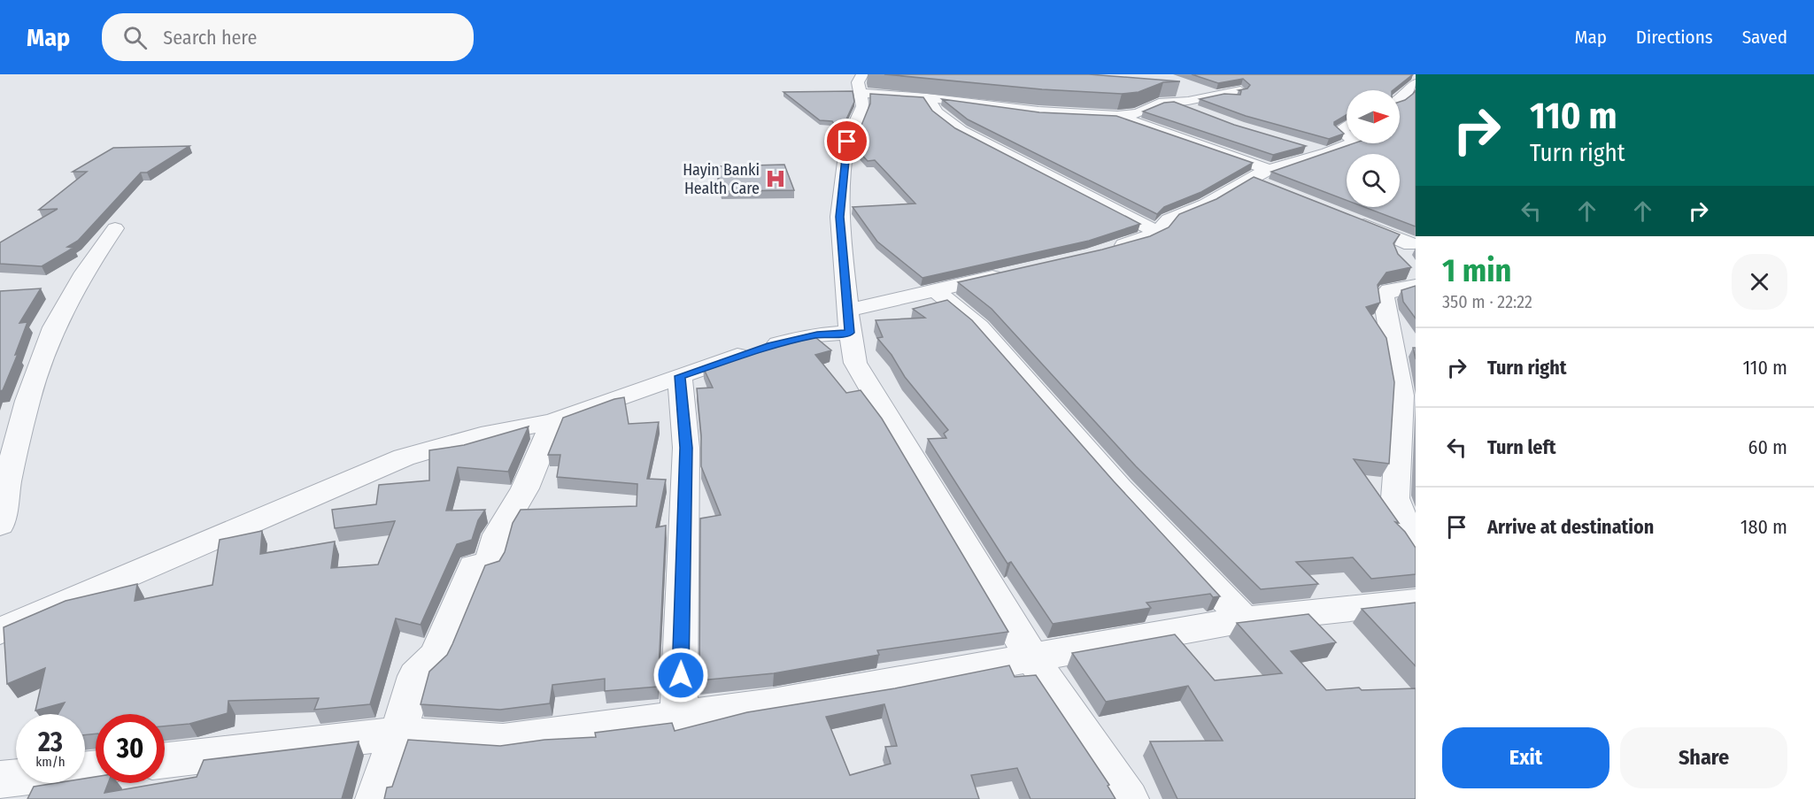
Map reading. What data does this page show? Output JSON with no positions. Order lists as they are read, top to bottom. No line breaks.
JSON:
{"places":{"hospital":["Hayin Banki Health Care"]},"north":"right","page":{"header":"Map","search":"Search here","nav":["Map","Directions","Saved"],"turn":["110 m","Turn right"],"heading":["1 min","350 m · 22:22"],"list":[{"name":"Turn right","value":"110 m"},{"name":"Turn left","value":"60 m"},{"name":"Arrive at destination","value":"180 m"}],"speed":"23 km/h","limit":"30","buttons":["Exit","Share"]}}
